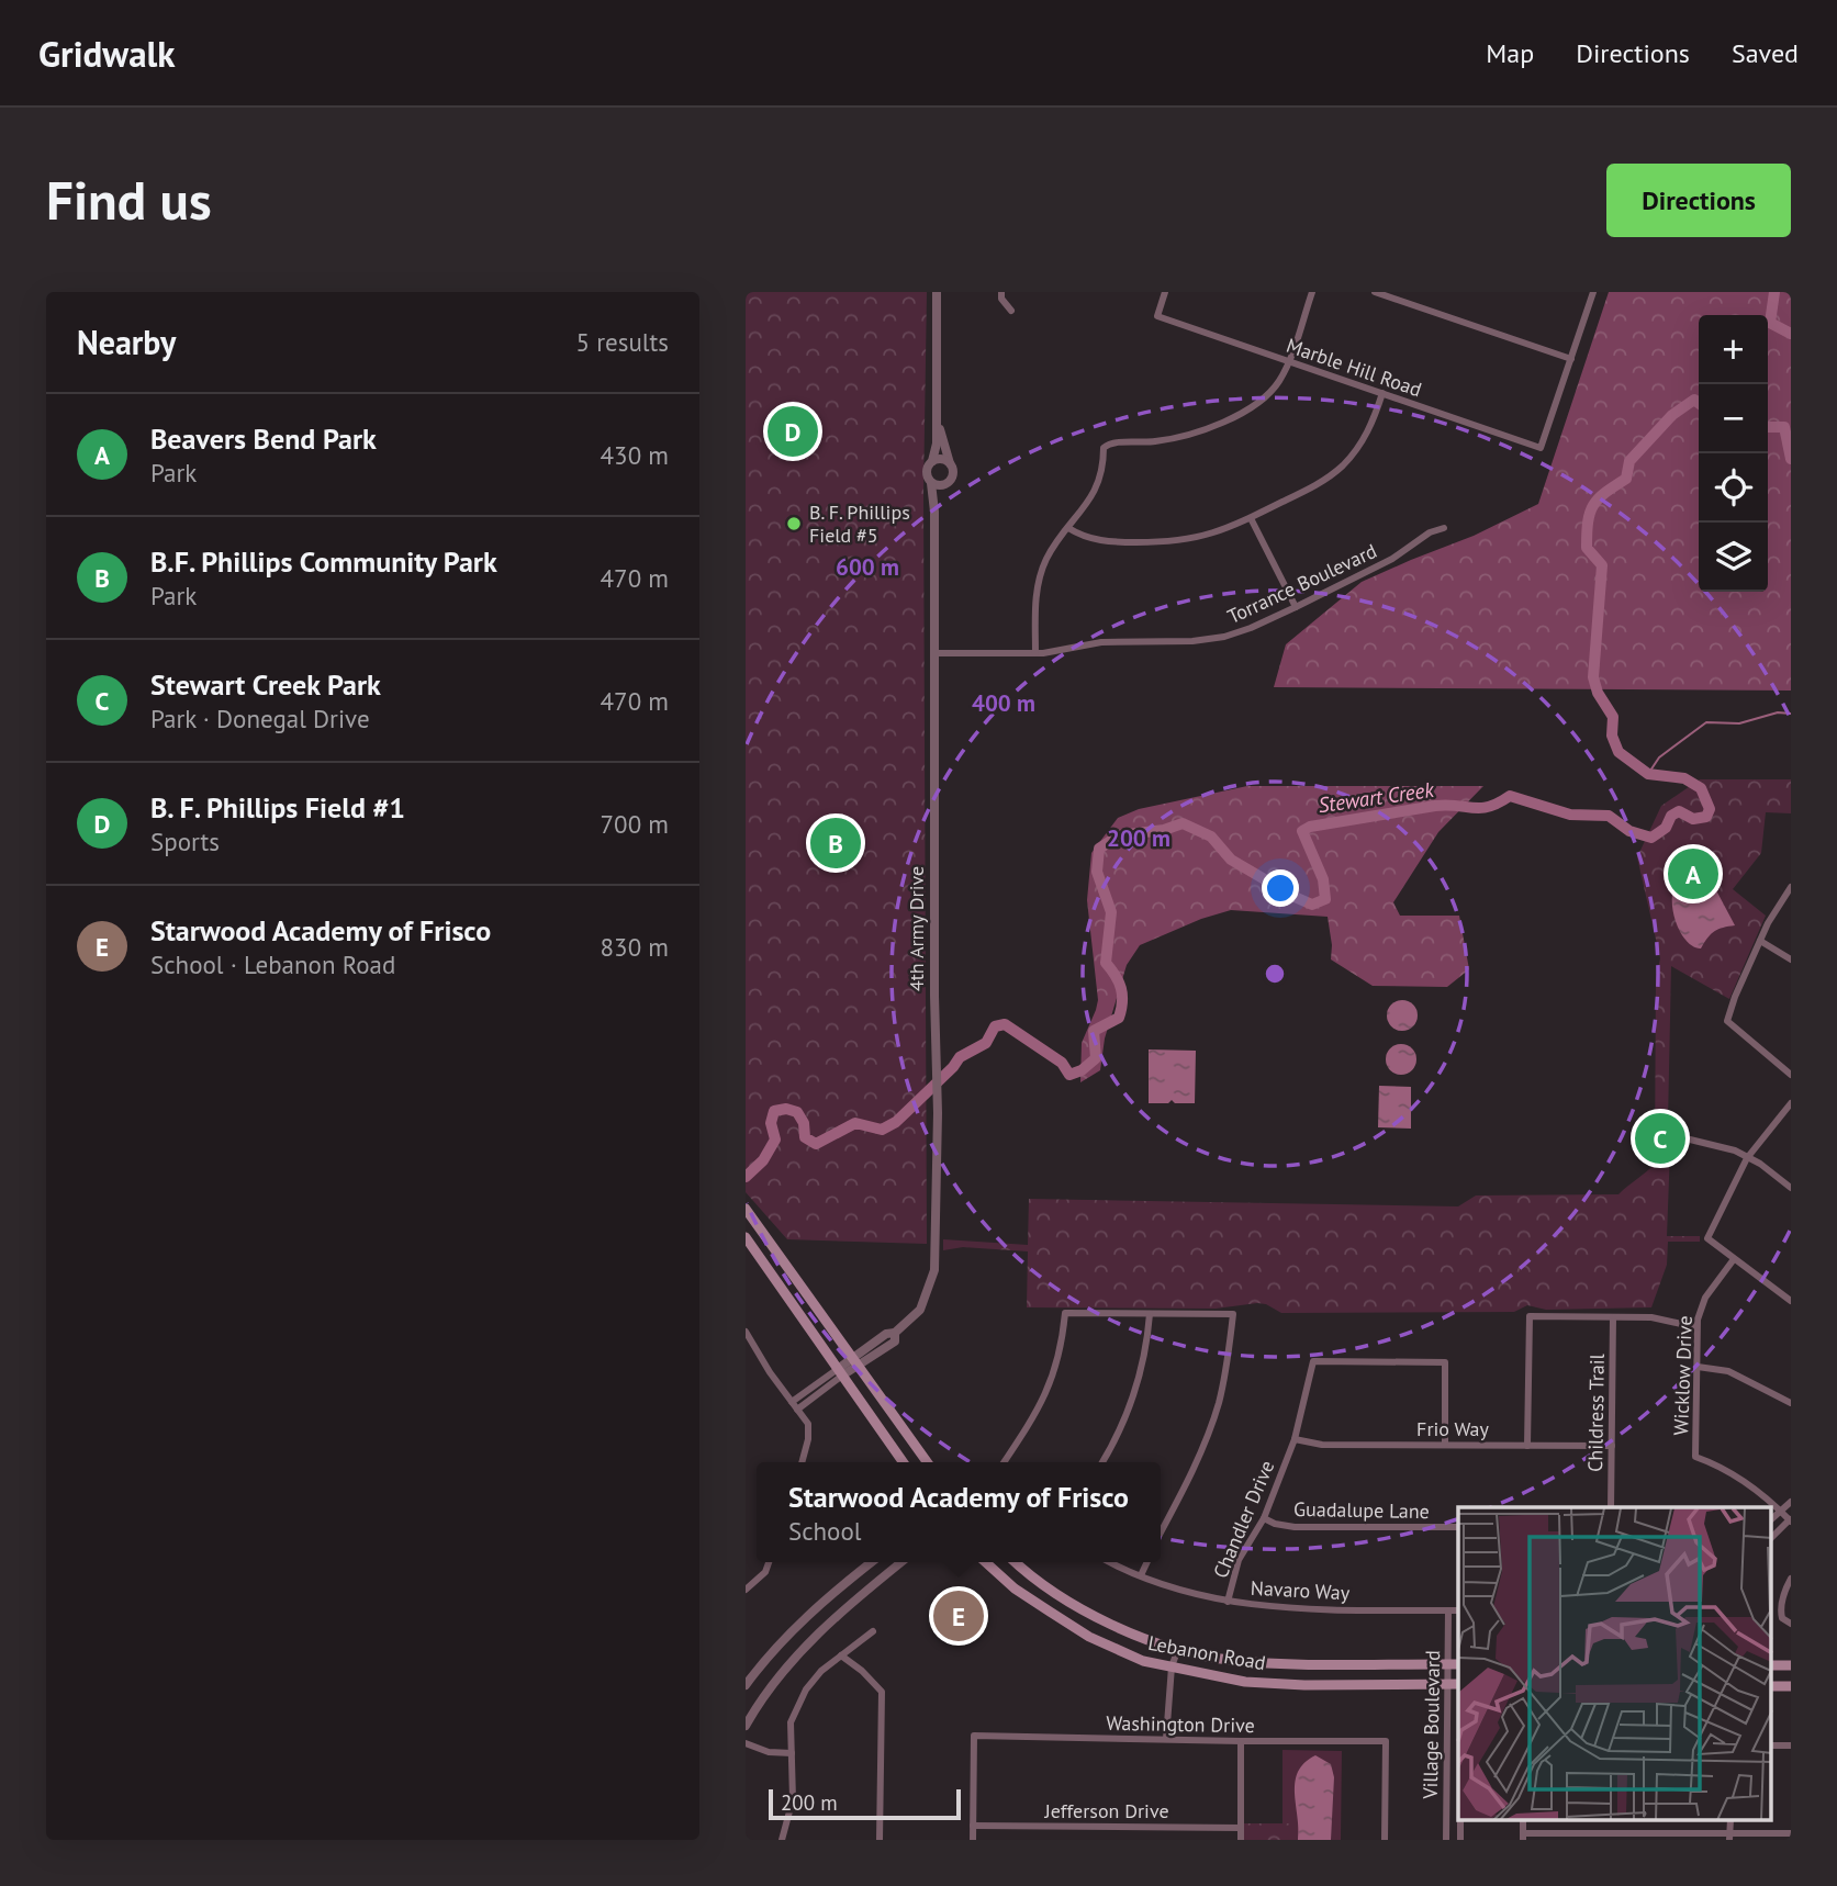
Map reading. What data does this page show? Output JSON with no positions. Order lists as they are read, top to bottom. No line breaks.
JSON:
{"streets":{"main road":["Lebanon Road"],"street":["Marble Hill Road","Torrance Boulevard","4th Army Drive","Wicklow Drive","Childress Trail","Frio Way","Guadalupe Lane","Chandler Drive","Navaro Way","Washington Drive","Village Boulevard","Jefferson Drive"]},"crossings":[["Torrance Boulevard","4th Army Drive"],["Childress Trail","Frio Way"],["Frio Way","Chandler Drive"],["Guadalupe Lane","Chandler Drive"],["Chandler Drive","Navaro Way"],["Navaro Way","Village Boulevard"],["Lebanon Road","Village Boulevard"],["Washington Drive","Jefferson Drive"]],"water":["Stewart Creek"],"places":["B. F. Phillips Field #5"],"scale_bar":"200 m","page":{"header":"Gridwalk","nav":["Map","Directions","Saved"],"buttons":"Directions","title":"Find us","heading":["Nearby","5 results"],"map_buttons":["+","−"],"list":[{"mark":"A","name":"Beavers Bend Park","note":"Park","value":"430 m"},{"mark":"B","name":"B.F. Phillips Community Park","note":"Park","value":"470 m"},{"mark":"C","name":"Stewart Creek Park","note":"Park · Donegal Drive","value":"470 m"},{"mark":"D","name":"B. F. Phillips Field #1","note":"Sports","value":"700 m"},{"mark":"E","name":"Starwood Academy of Frisco","note":"School · Lebanon Road","value":"830 m"}],"pins":["D","B","A","C","E"],"popup":["Starwood Academy of Frisco","School"],"scale":"200 m"},"rings":["600 m","400 m","200 m"]}
